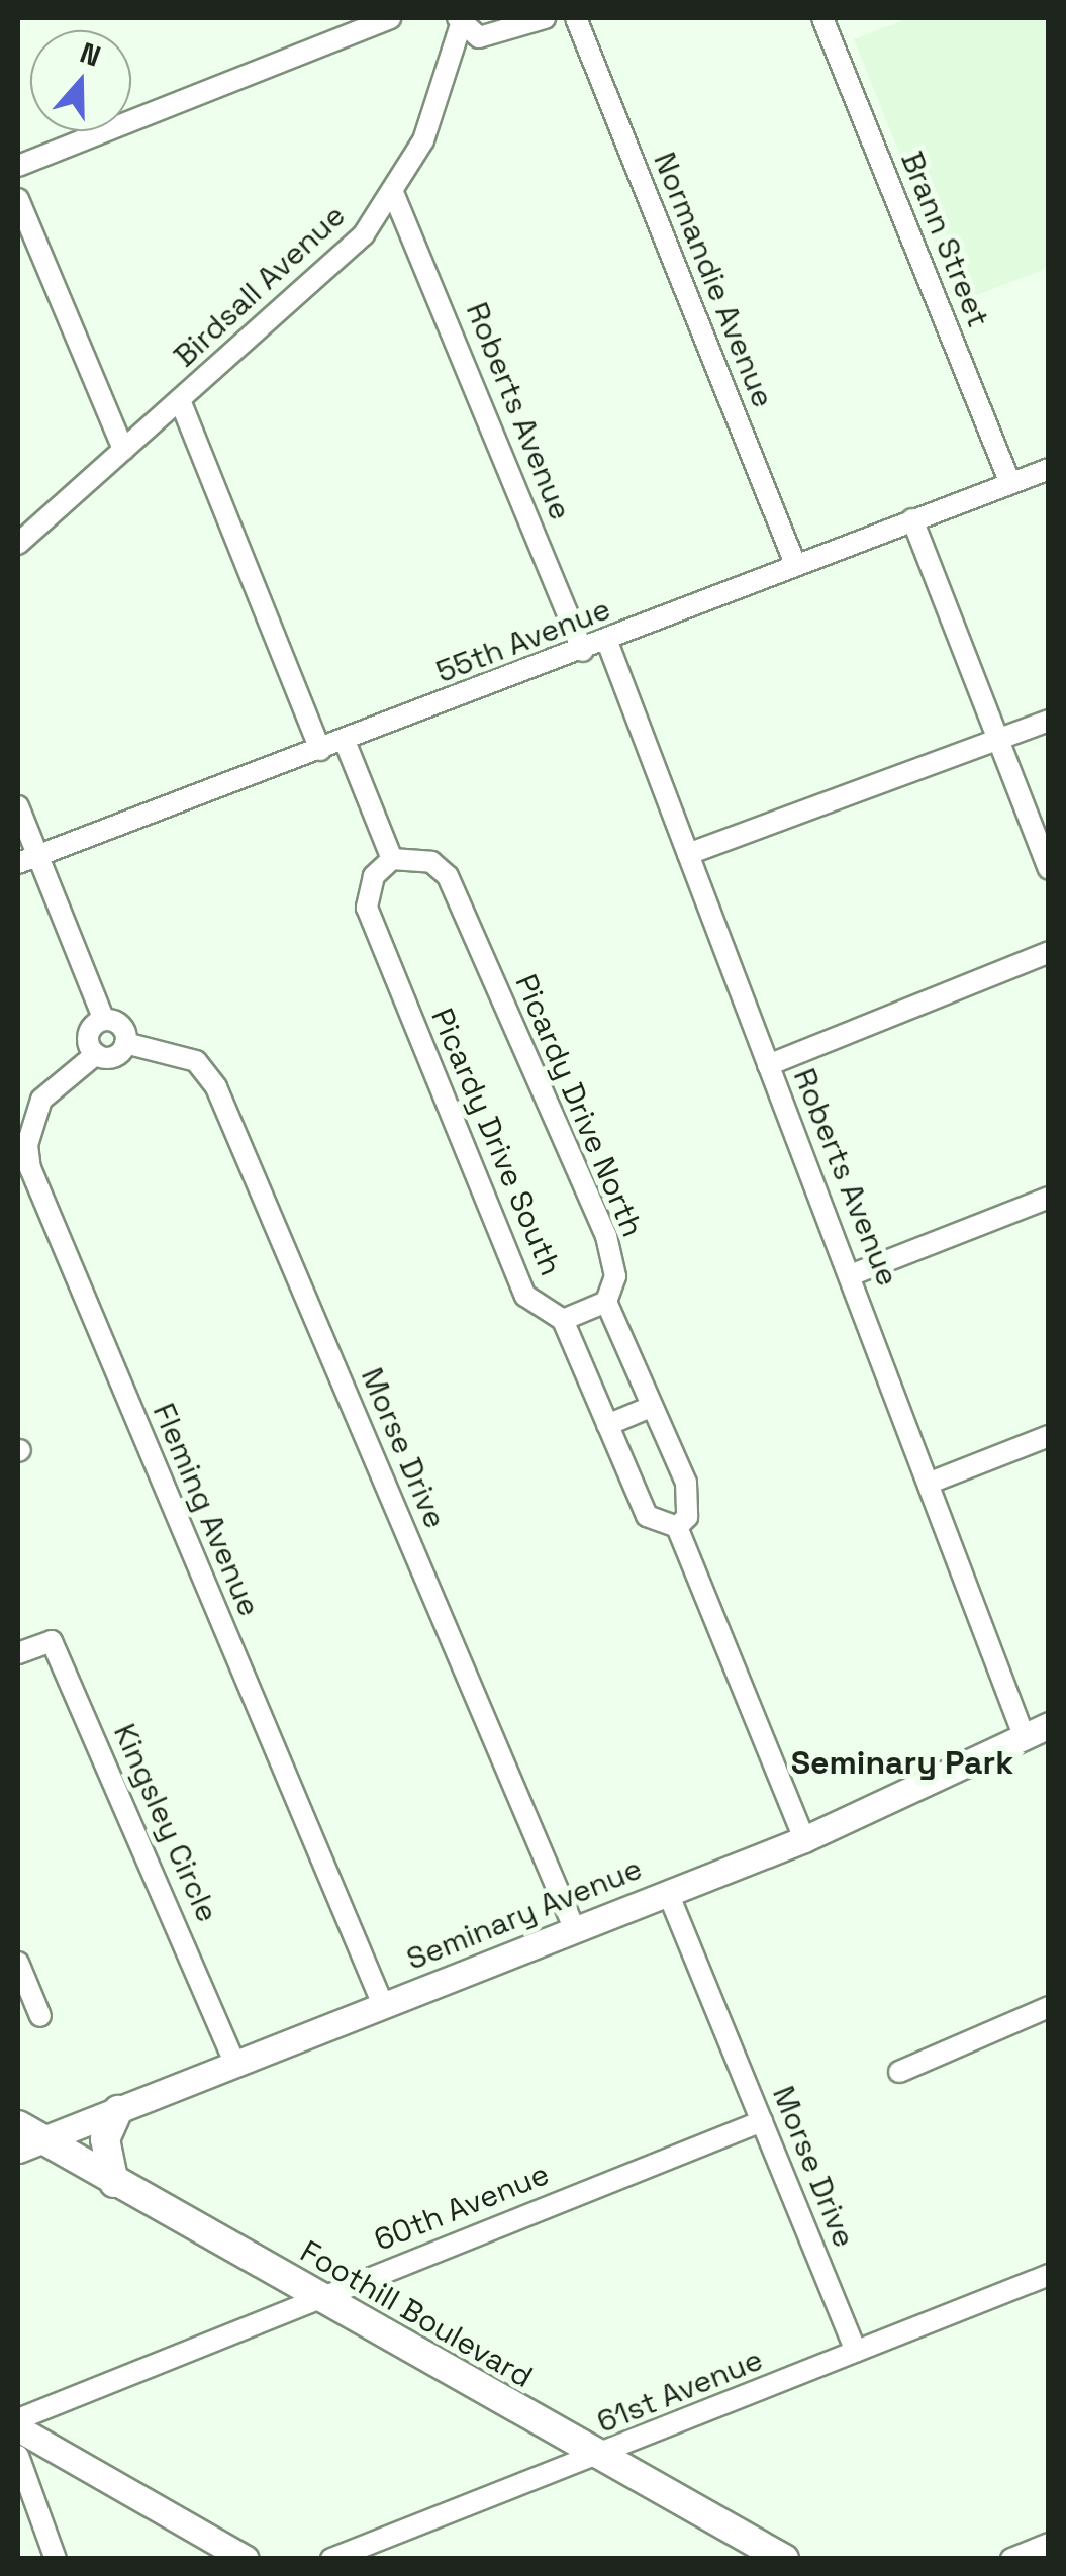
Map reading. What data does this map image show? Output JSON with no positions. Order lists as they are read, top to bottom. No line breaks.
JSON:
{"streets":{"main road":["Foothill Boulevard"],"street":["Brann Street","Normandie Avenue","Birdsall Avenue","Roberts Avenue","55th Avenue","Picardy Drive North","Picardy Drive South","Morse Drive","Fleming Avenue","Kingsley Circle","Seminary Avenue","60th Avenue","61st Avenue"]},"crossings":[["Brann Street","55th Avenue"],["Normandie Avenue","55th Avenue"],["Birdsall Avenue","Roberts Avenue"],["Roberts Avenue","55th Avenue"],["Roberts Avenue","Seminary Avenue"],["Picardy Drive North","Picardy Drive South"],["Morse Drive","Fleming Avenue"],["Morse Drive","Seminary Avenue"],["Morse Drive","60th Avenue"],["Morse Drive","61st Avenue"],["Fleming Avenue","Seminary Avenue"],["Kingsley Circle","Seminary Avenue"],["Seminary Avenue","Foothill Boulevard"],["60th Avenue","Foothill Boulevard"],["Foothill Boulevard","61st Avenue"]],"districts":["Seminary Park"],"north":"top"}
